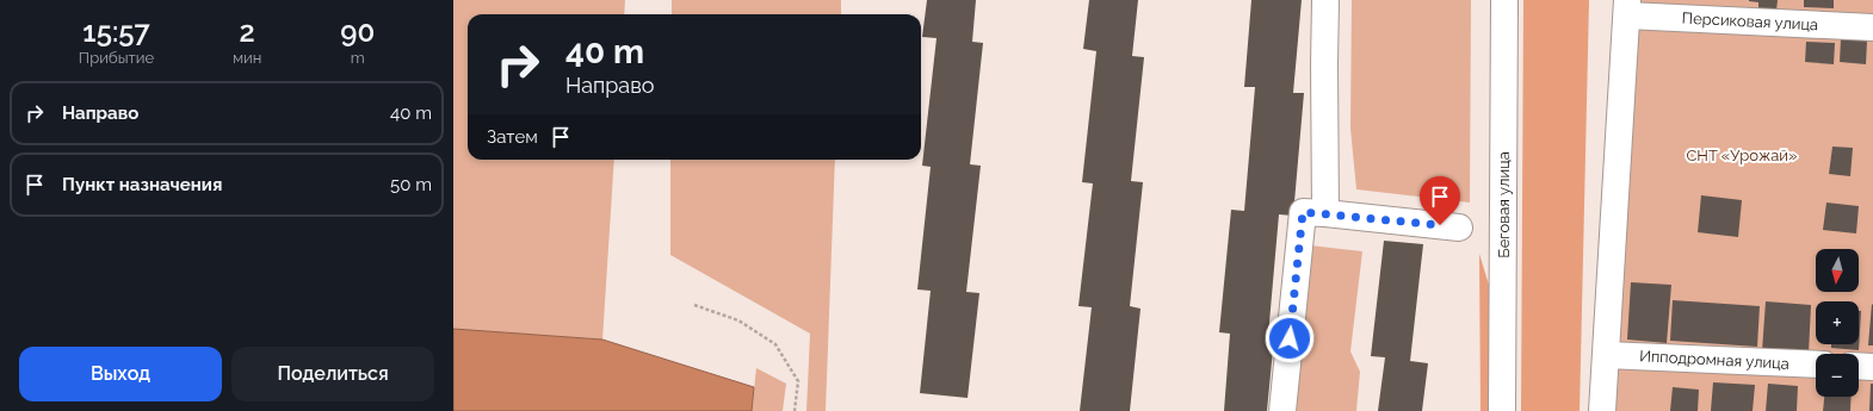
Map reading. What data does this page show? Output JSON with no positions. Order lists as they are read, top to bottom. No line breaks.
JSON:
{"streets":{"street":["Персиковая улица","Беговая улица","Ипподромная улица"]},"parks":["СНТ «Урожай»"],"north":"bottom","page":{"eta":["15:57","Прибытие","2","мин","90","m"],"turn":["40 m","Направо"],"list":[{"name":"Направо","value":"40 m"},{"name":"Пункт назначения","value":"50 m"}],"then":"Затем","map_buttons":["+","−"],"buttons":["Выход","Поделиться"]}}
